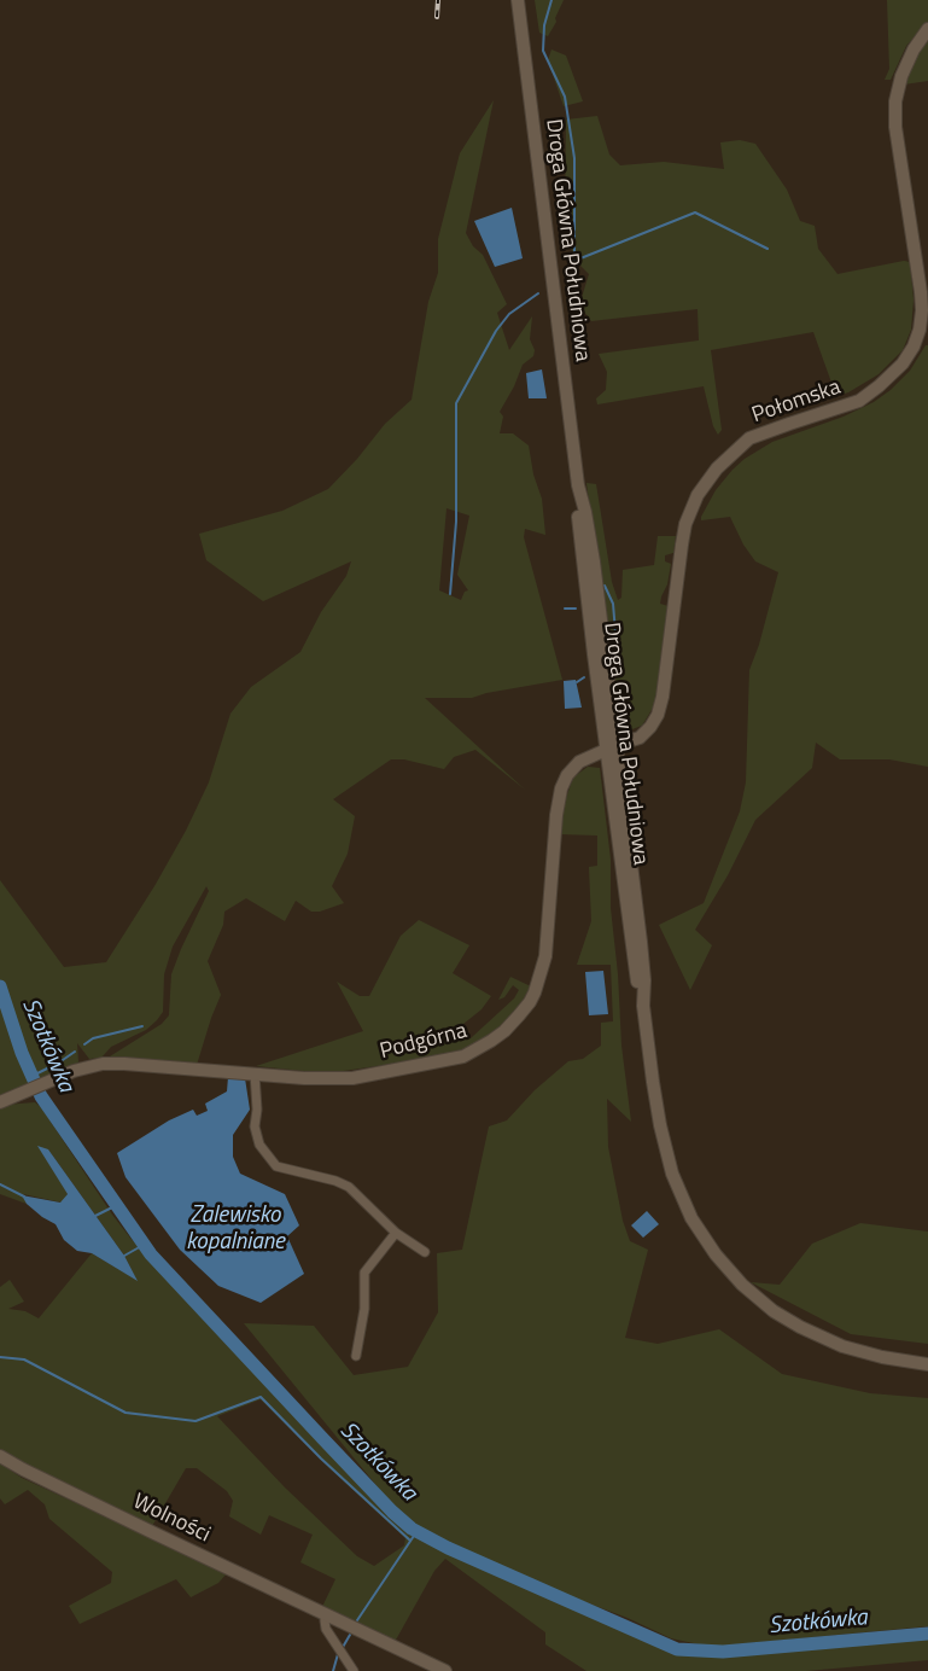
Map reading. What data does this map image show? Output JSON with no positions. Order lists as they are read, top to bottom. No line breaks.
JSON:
{"streets":{"main road":["Droga Główna Południowa","Połomska","Podgórna","Wolności"]},"crossings":[["Droga Główna Południowa","Połomska"],["Połomska","Podgórna"]],"water":["Szotkówka","Zalewisko kopalniane"]}
